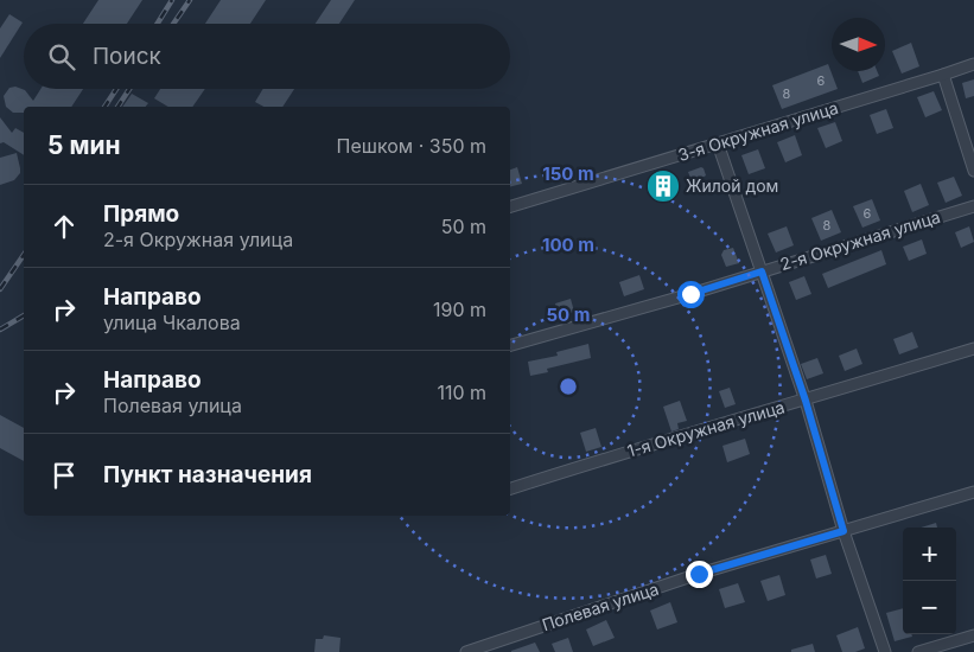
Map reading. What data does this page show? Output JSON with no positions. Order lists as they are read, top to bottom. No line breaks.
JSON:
{"streets":{"street":["3-я Окружная улица","2-я Окружная улица","1-я Окружная улица","Полевая улица"]},"places":{"building":["Жилой дом"]},"house_numbers":["6","8","6","8"],"north":"right","page":{"search":"Поиск","heading":["5 мин","Пешком · 350 m"],"list":[["Прямо","2-я Окружная улица","50 m"],["Направо","улица Чкалова","190 m"],["Направо","Полевая улица","110 m"],"Пункт назначения"],"map_buttons":["+","−"]},"rings":["150 m","100 m","50 m"]}
